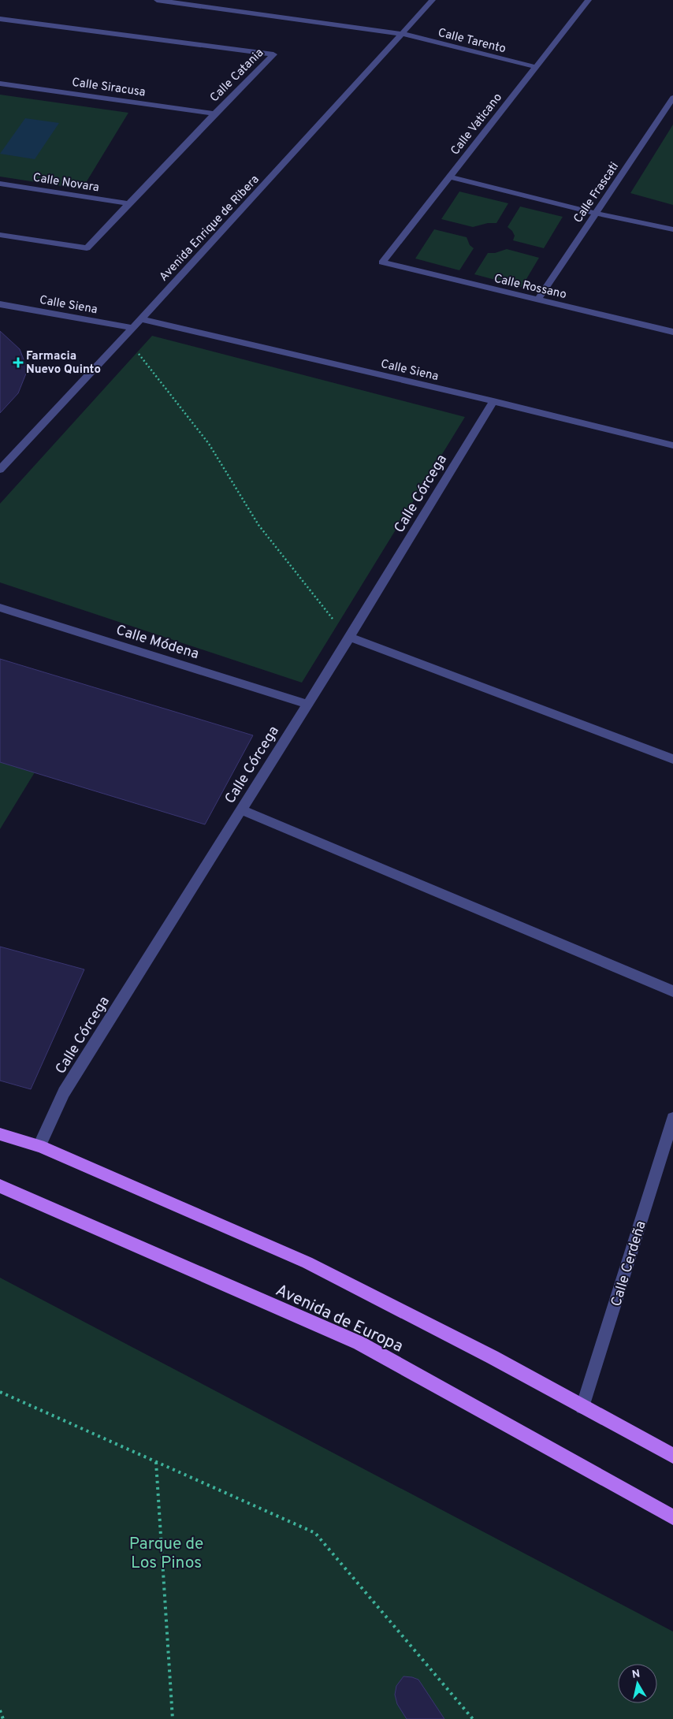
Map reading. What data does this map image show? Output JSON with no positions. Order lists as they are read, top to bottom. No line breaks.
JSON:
{"streets":{"main road":["Avenida de Europa"],"street":["Calle Tarento","Calle Catania","Calle Siracusa","Calle Vaticano","Calle Novara","Calle Frascati","Avenida Enrique de Ribera","Calle Rossano","Calle Siena","Calle Córcega","Calle Módena","Calle Cerdeña"]},"crossings":[["Calle Tarento","Calle Vaticano"],["Calle Tarento","Avenida Enrique de Ribera"],["Calle Catania","Calle Siracusa"],["Calle Catania","Calle Novara"],["Calle Vaticano","Calle Rossano"],["Calle Frascati","Calle Rossano"],["Avenida Enrique de Ribera","Calle Siena"],["Calle Siena","Calle Córcega"],["Calle Córcega","Calle Módena"]],"parks":["Parque de Los Pinos"],"places":{"health":["Farmacia Nuevo Quinto"]},"north":"top"}
